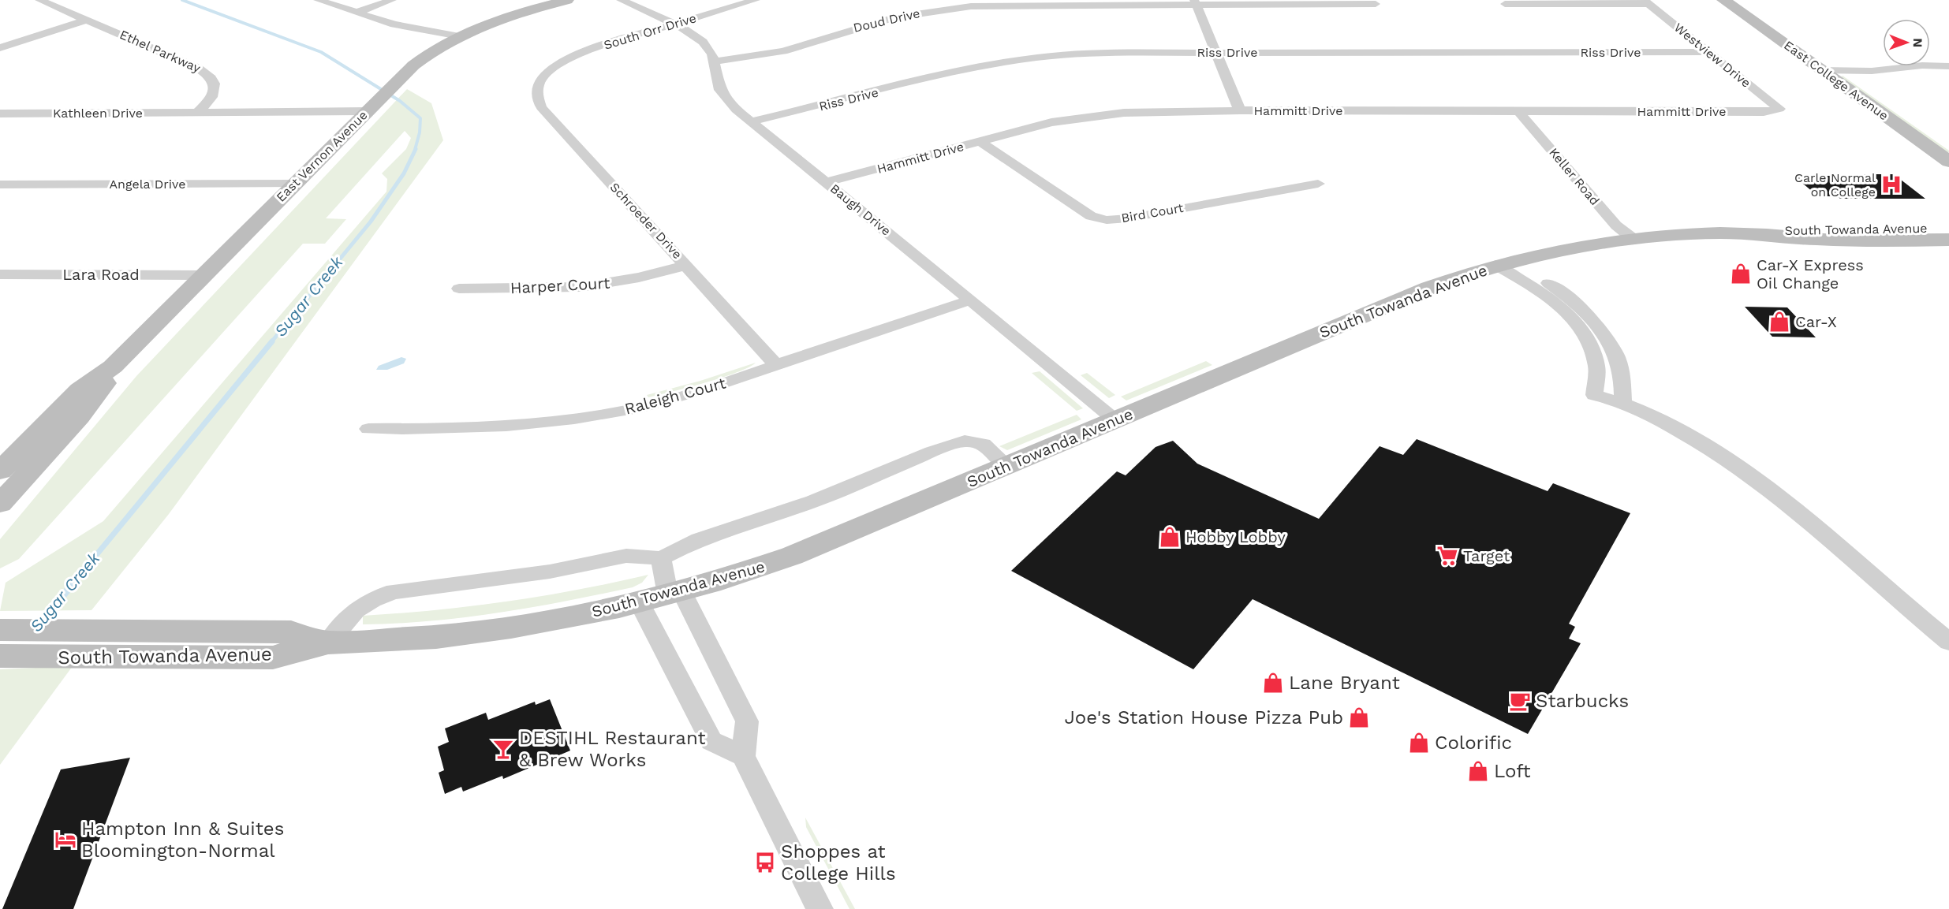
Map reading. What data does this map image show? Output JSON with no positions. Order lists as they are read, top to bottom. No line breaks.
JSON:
{"streets":{"main road":["East College Avenue","East Vernon Avenue","South Towanda Avenue"],"street":["Doud Drive","South Orr Drive","Ethel Parkway","Riss Drive","Westview Drive","Hammitt Drive","Kathleen Drive","Keller Road","Angela Drive","Baugh Drive","Bird Court","Schroeder Drive","Lara Road","Harper Court","Raleigh Court"]},"crossings":[["Doud Drive","Baugh Drive"],["South Orr Drive","Baugh Drive"],["South Orr Drive","Schroeder Drive"],["Ethel Parkway","Kathleen Drive"],["Riss Drive","Westview Drive"],["Riss Drive","Baugh Drive"],["Westview Drive","Hammitt Drive"],["Hammitt Drive","Keller Road"],["Hammitt Drive","Baugh Drive"],["Hammitt Drive","Bird Court"],["East Vernon Avenue","Angela Drive"],["East Vernon Avenue","Lara Road"],["Keller Road","South Towanda Avenue"],["Baugh Drive","South Towanda Avenue"],["Baugh Drive","Raleigh Court"],["Schroeder Drive","Harper Court"],["Schroeder Drive","Raleigh Court"]],"water":["Sugar Creek"],"places":{"hospital":["Carle Normal on College"],"shop":["Car-X Express Oil Change","Car-X","Hobby Lobby","Lane Bryant","Joe's Station House Pizza Pub","Colorific","Loft"],"supermarket":["Target"],"cafe":["Starbucks"],"bar":["DESTIHL Restaurant & Brew Works"],"hotel":["Hampton Inn & Suites Bloomington-Normal"],"bus stop":["Shoppes at College Hills"]},"north":"right"}
